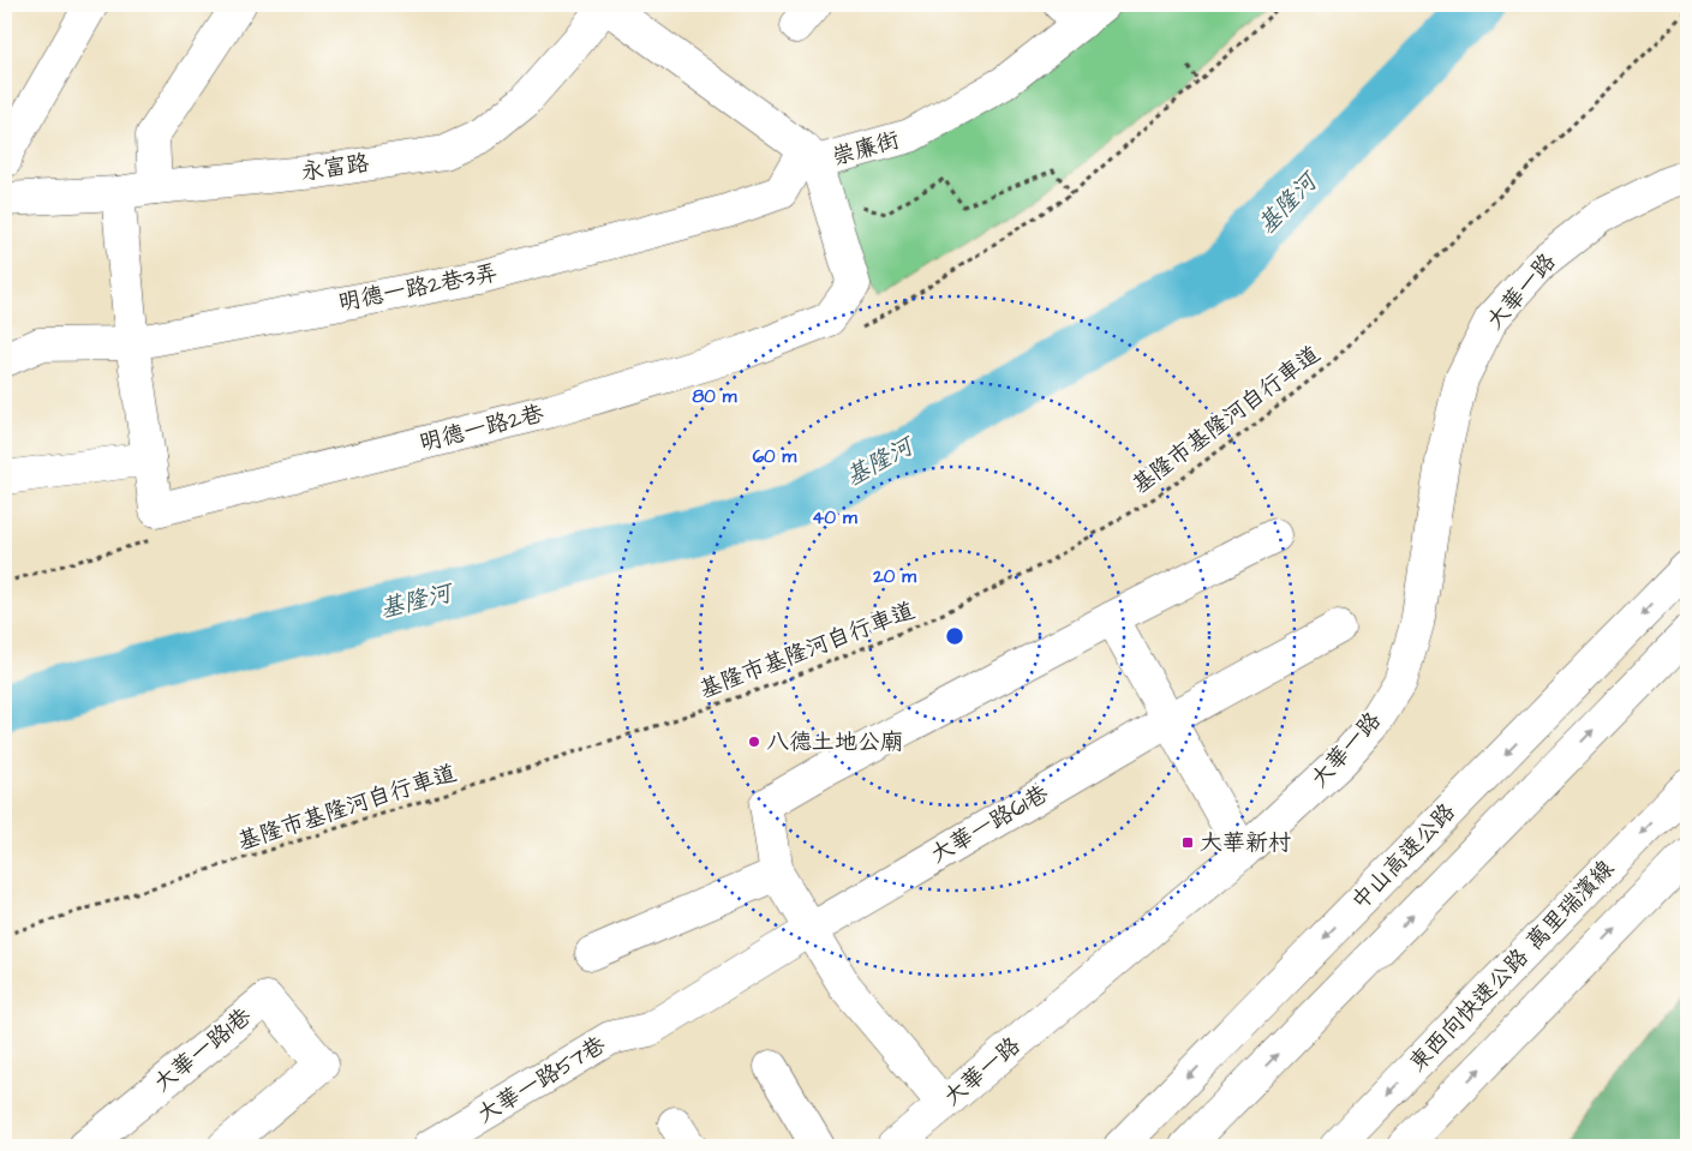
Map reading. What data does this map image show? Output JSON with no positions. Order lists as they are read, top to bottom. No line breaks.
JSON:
{"streets":{"main road":["崇廉街","永富路","明德一路2巷3弄","大華一路","明德一路2巷","大華一路61巷","中山高速公路","東西向快速公路 萬里瑞濱線","大華一路1巷","大華一路57巷"],"path":["基隆市基隆河自行車道"]},"crossings":[["崇廉街","永富路"],["崇廉街","明德一路2巷3弄"],["崇廉街","明德一路2巷"],["明德一路2巷3弄","明德一路2巷"],["大華一路61巷","大華一路57巷"]],"water":["基隆河"],"places":{"other":["八德土地公廟"],"transit":["大華新村"]},"rings":["80 m","60 m","40 m","20 m"]}
